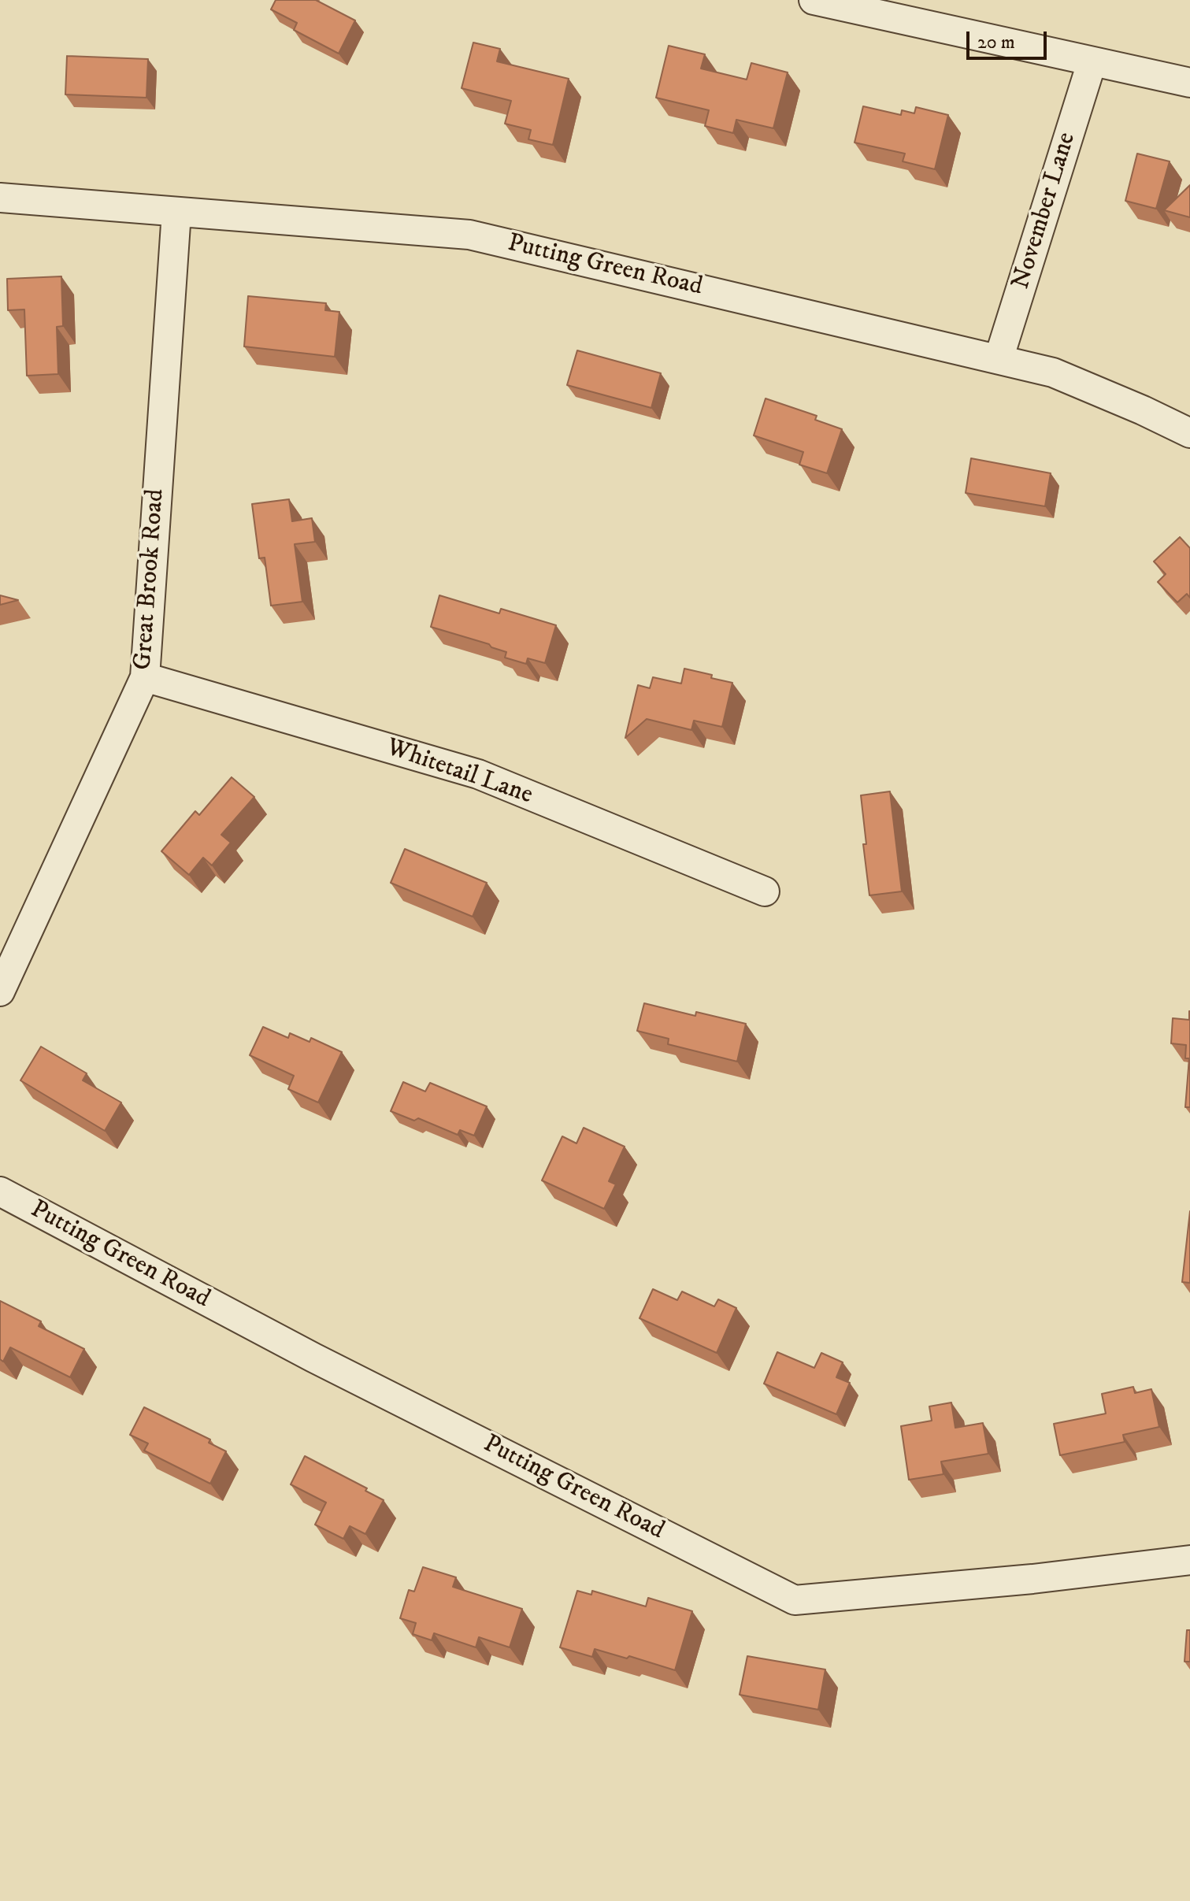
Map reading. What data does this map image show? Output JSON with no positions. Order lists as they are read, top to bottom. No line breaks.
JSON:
{"streets":{"street":["November Lane","Putting Green Road","Great Brook Road","Whitetail Lane"]},"crossings":[["November Lane","Putting Green Road"],["Putting Green Road","Great Brook Road"],["Great Brook Road","Whitetail Lane"]],"scale_bar":"20 m"}
